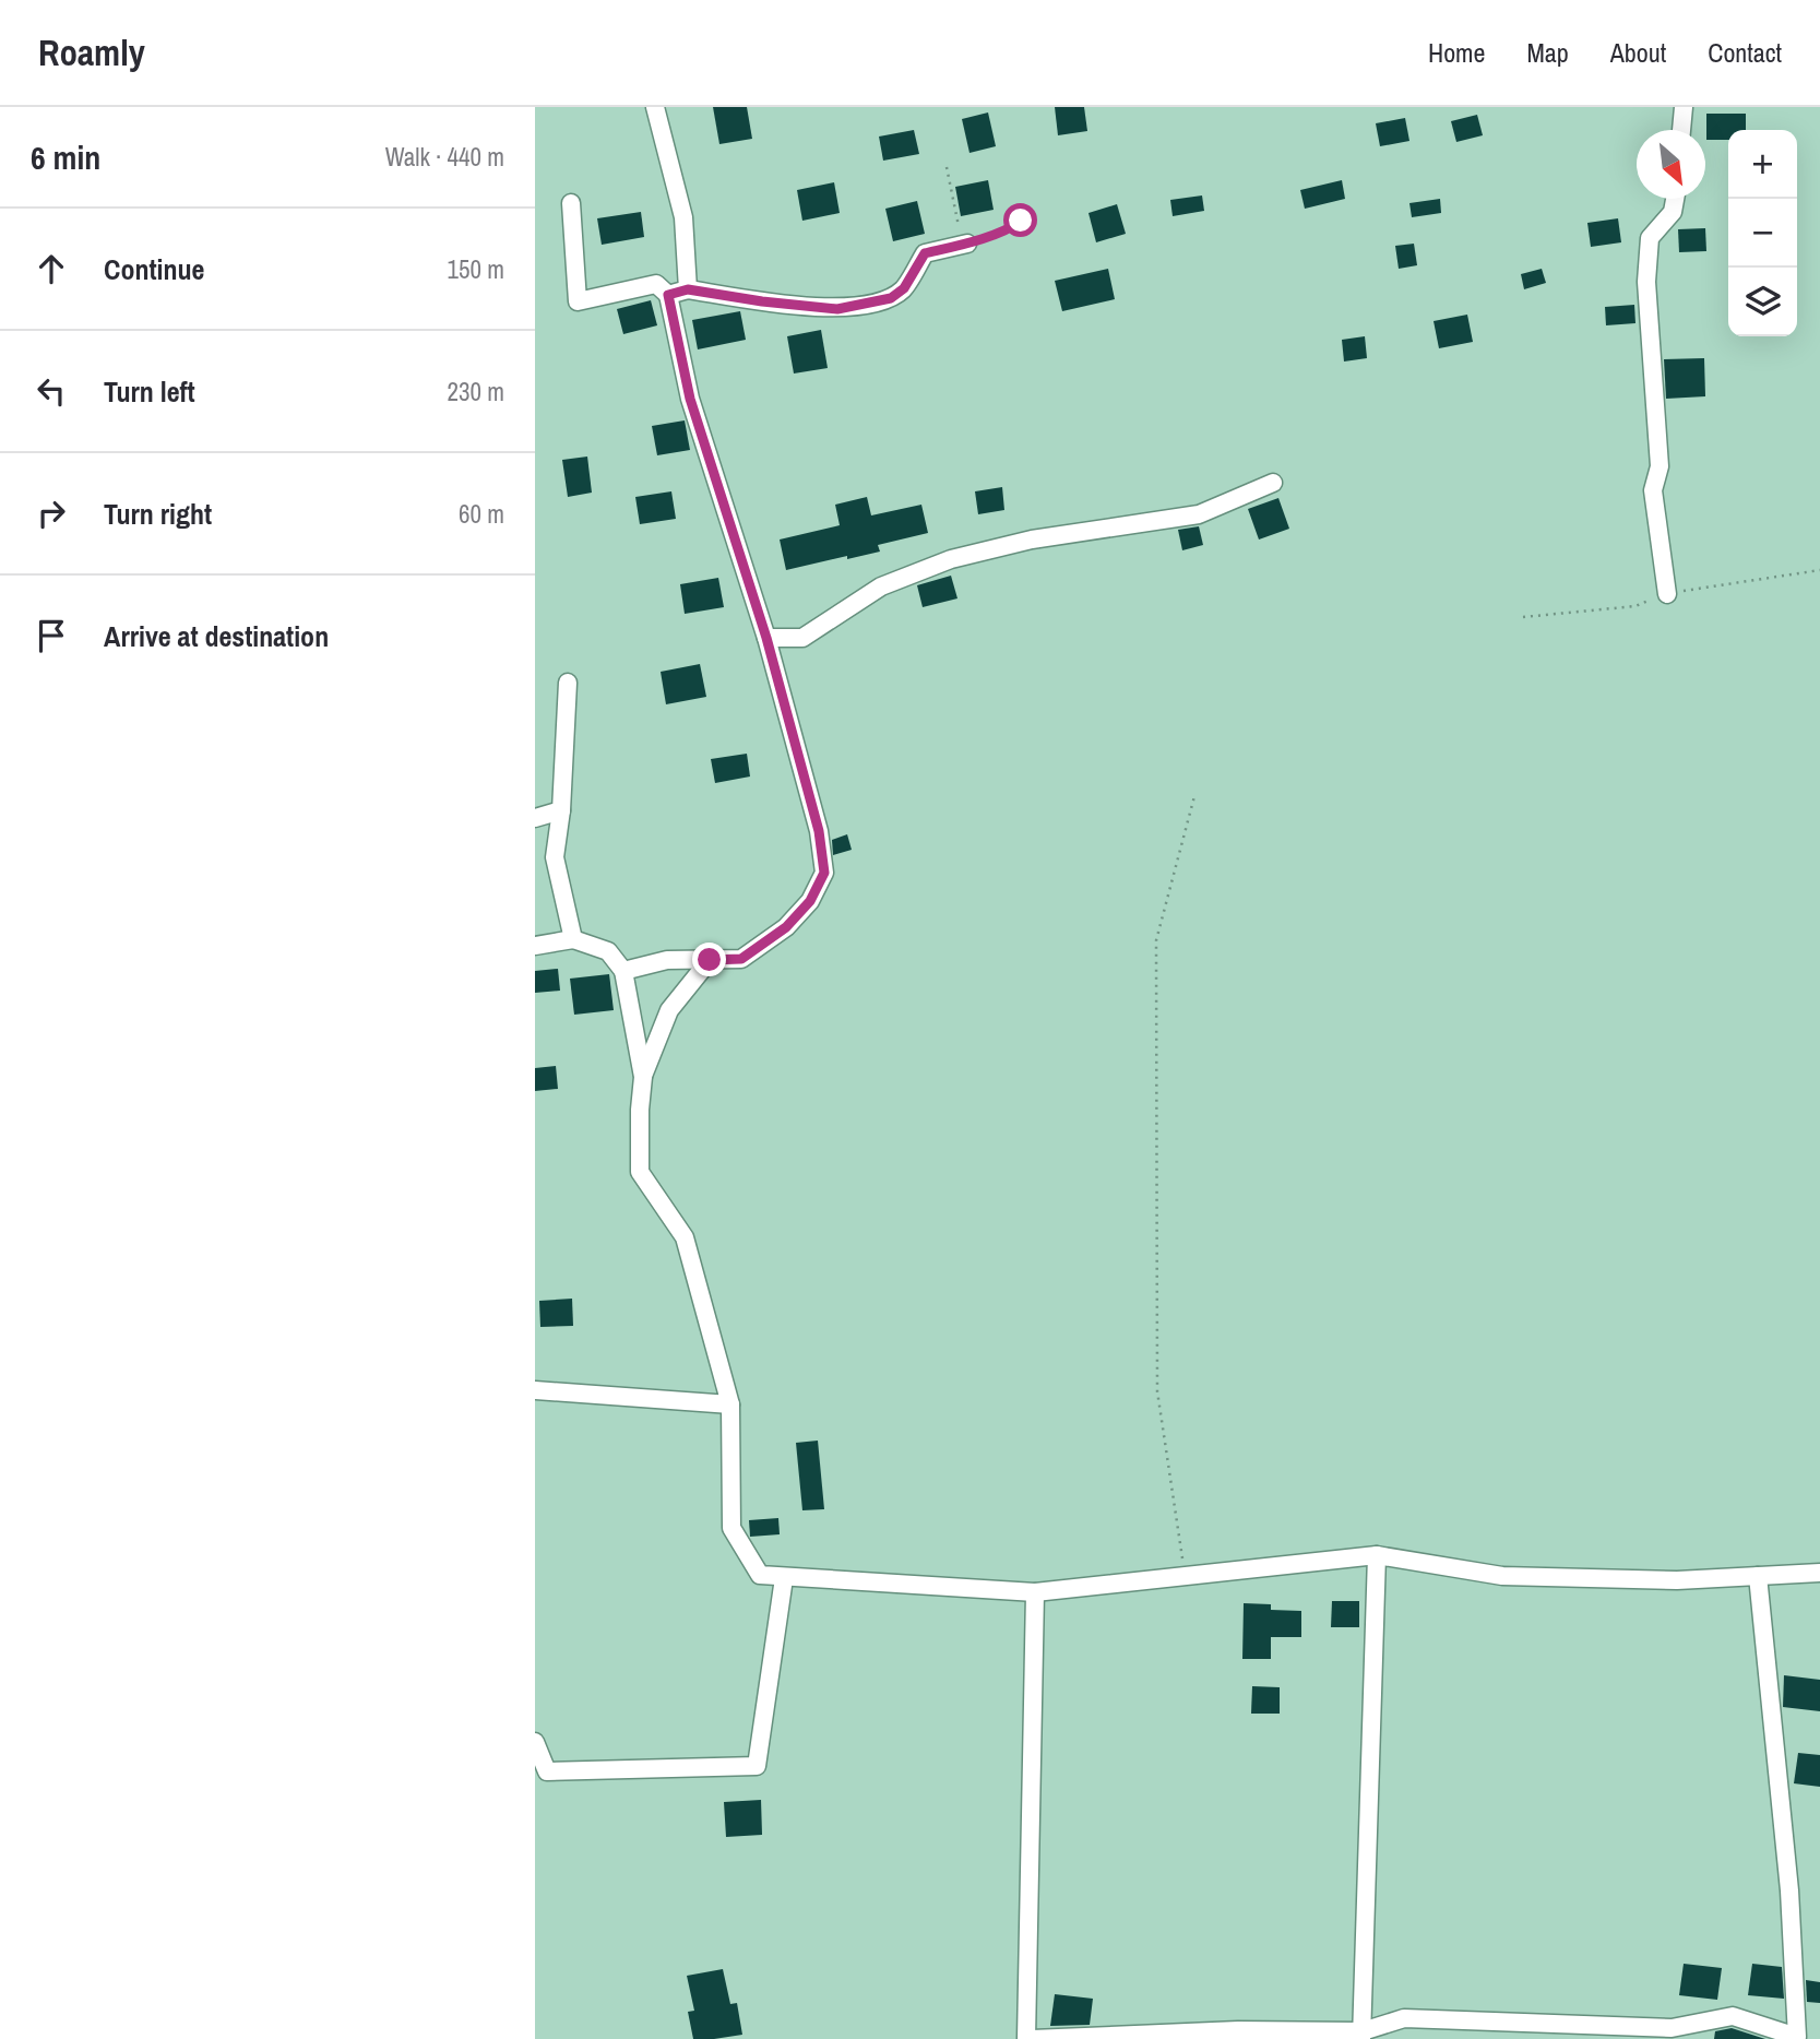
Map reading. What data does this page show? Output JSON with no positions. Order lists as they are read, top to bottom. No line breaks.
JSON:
{"north":"bottom right","page":{"header":"Roamly","nav":["Home","Map","About","Contact"],"heading":["6 min","Walk · 440 m"],"map_buttons":["+","−"],"list":[["Continue","150 m"],["Turn left","230 m"],["Turn right","60 m"],"Arrive at destination"]}}
